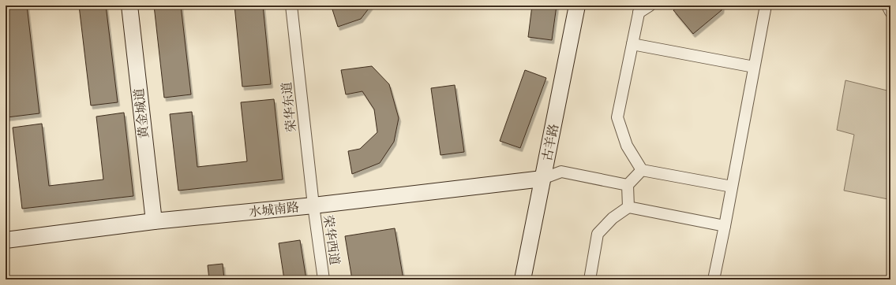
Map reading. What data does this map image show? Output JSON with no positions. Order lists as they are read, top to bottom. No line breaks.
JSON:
{"streets":{"street":["荣华东道","黄金城道","古羊路","水城南路","荣华西道"]},"crossings":[["荣华东道","水城南路"],["荣华东道","荣华西道"],["黄金城道","水城南路"],["古羊路","水城南路"],["水城南路","荣华西道"]]}
